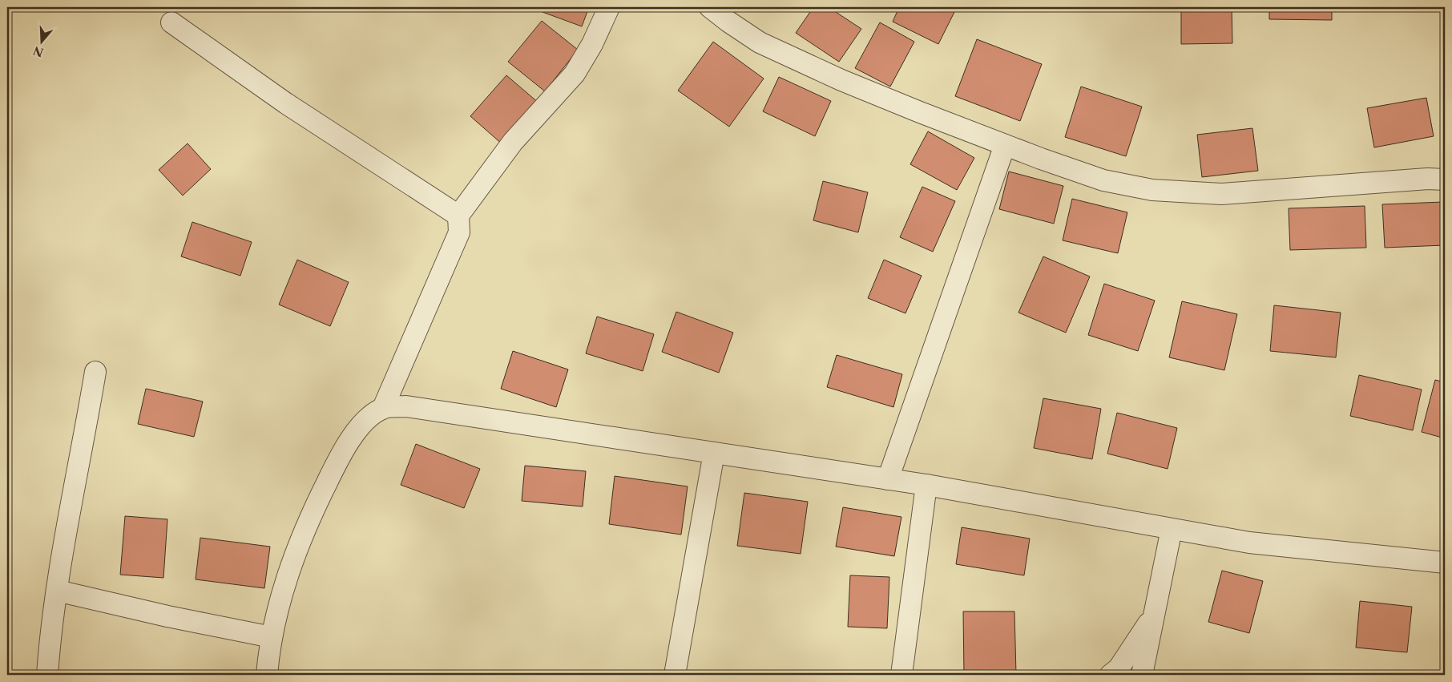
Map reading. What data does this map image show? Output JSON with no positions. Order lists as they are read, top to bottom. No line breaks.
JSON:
{"north":"bottom"}
